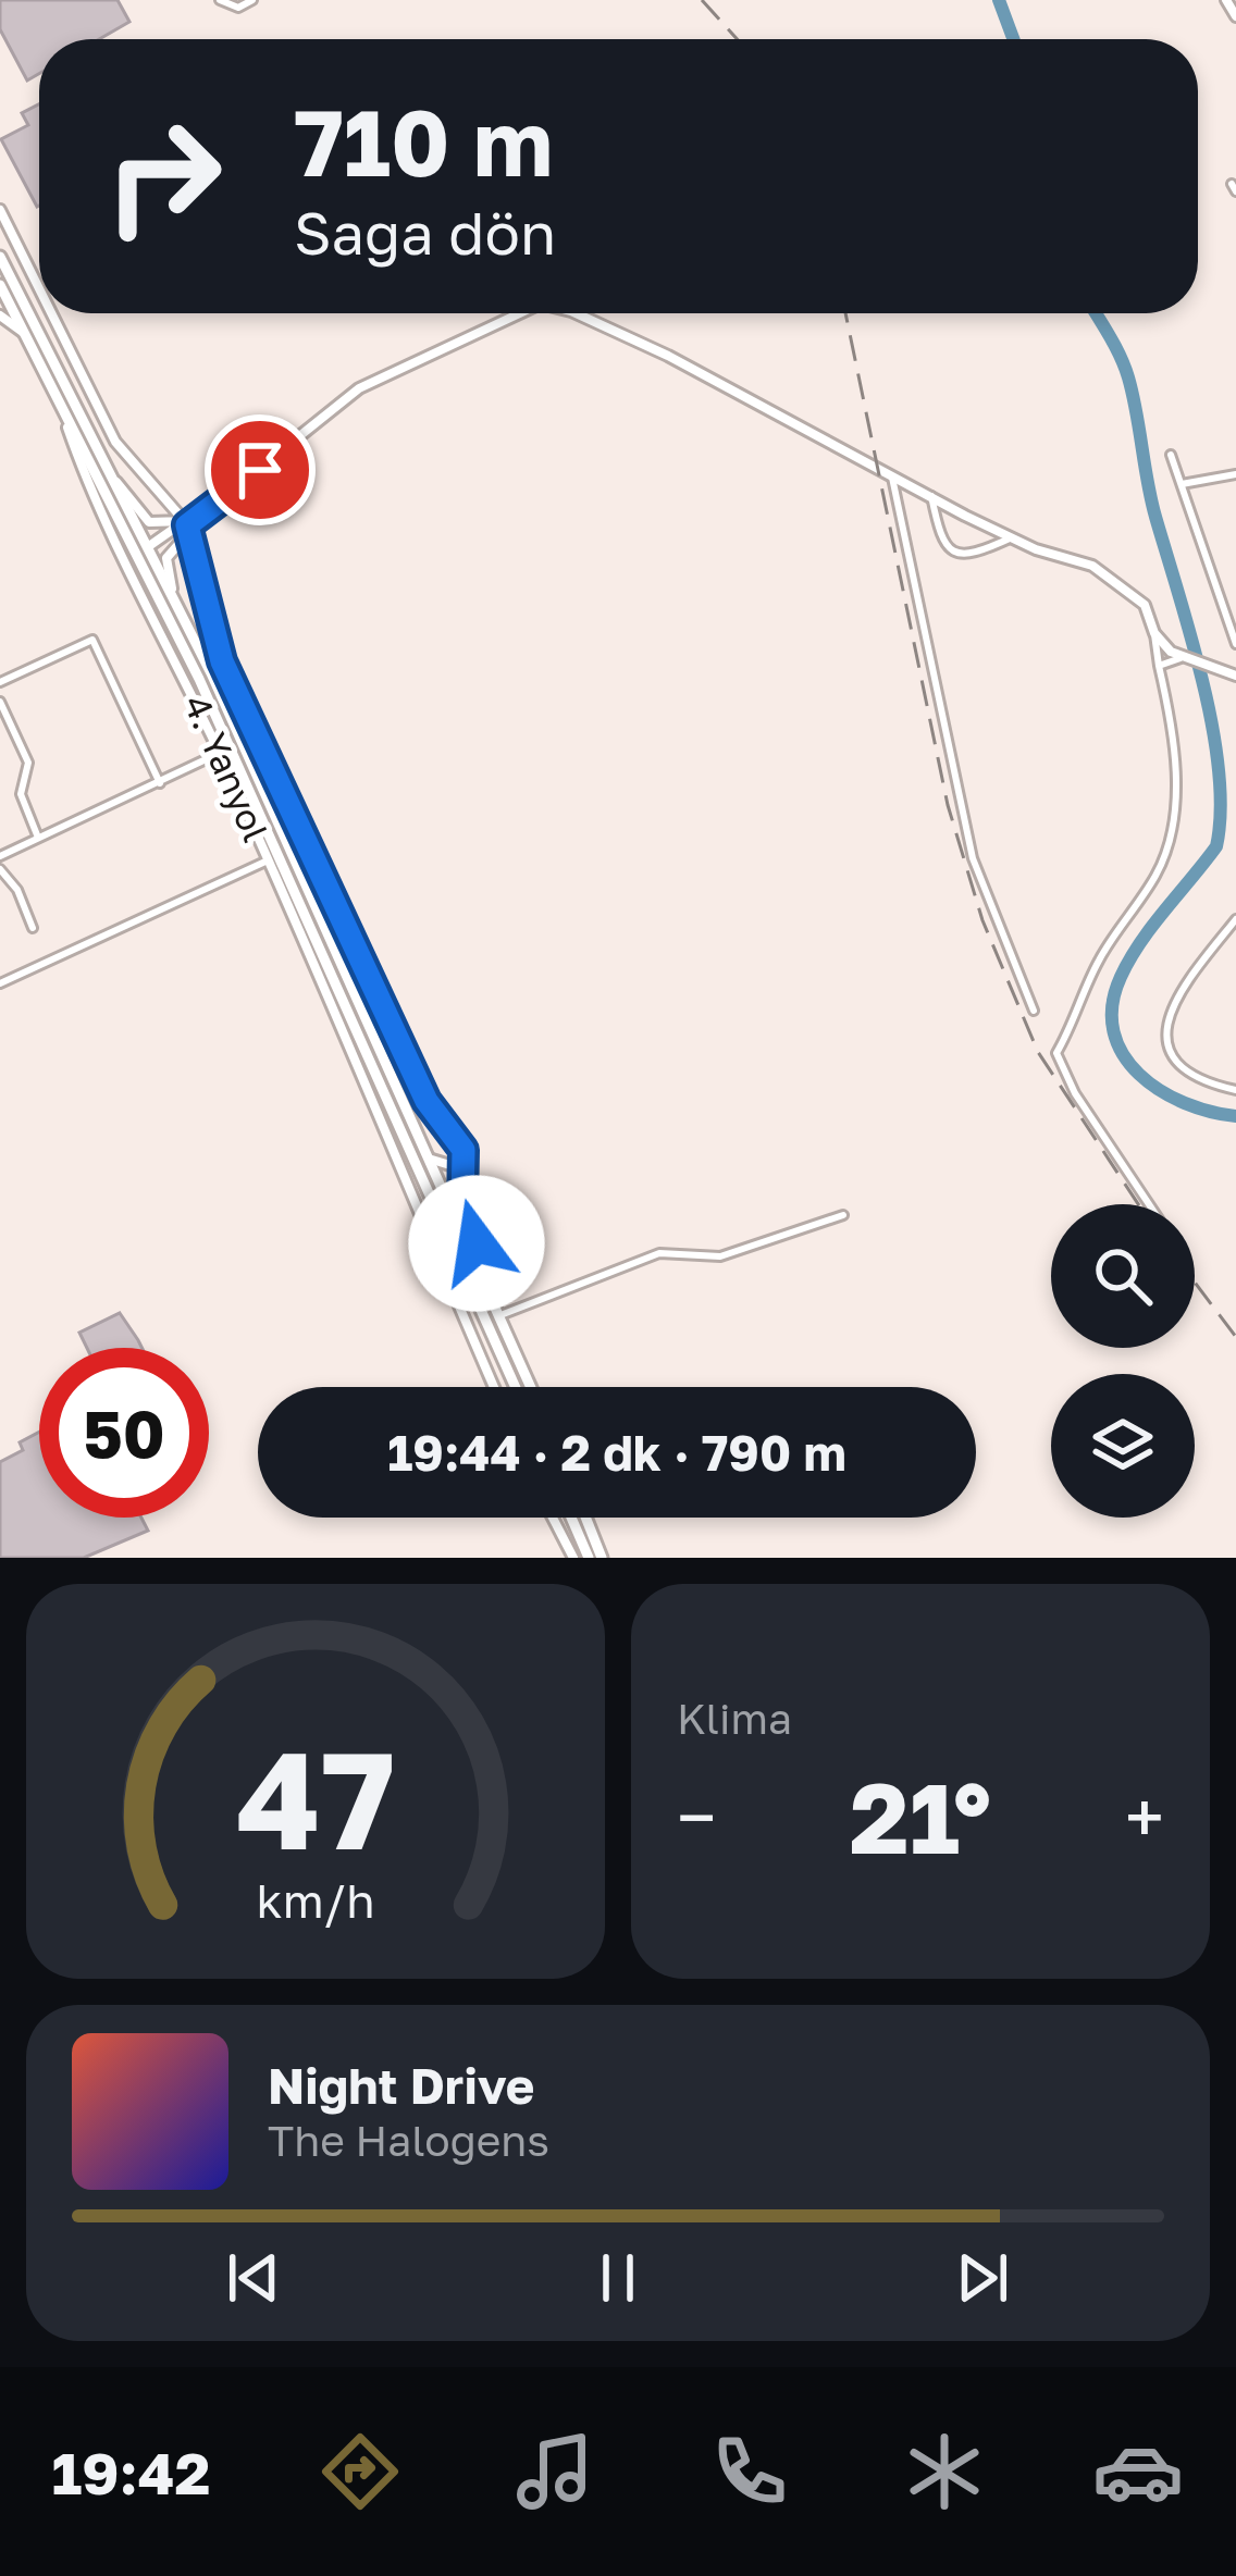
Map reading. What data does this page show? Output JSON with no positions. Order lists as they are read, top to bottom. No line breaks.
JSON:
{"streets":{"main road":["4. Yanyol"]},"page":{"turn":["710 m","Sağa dön"],"limit":"50","trip":"19:44 · 2 dk · 790 m","tile":"Klima","heat":["−","21°","+"],"song":["Night Drive","The Halogens"],"tabs":"19:42","gauge":["47","km/h"]}}
